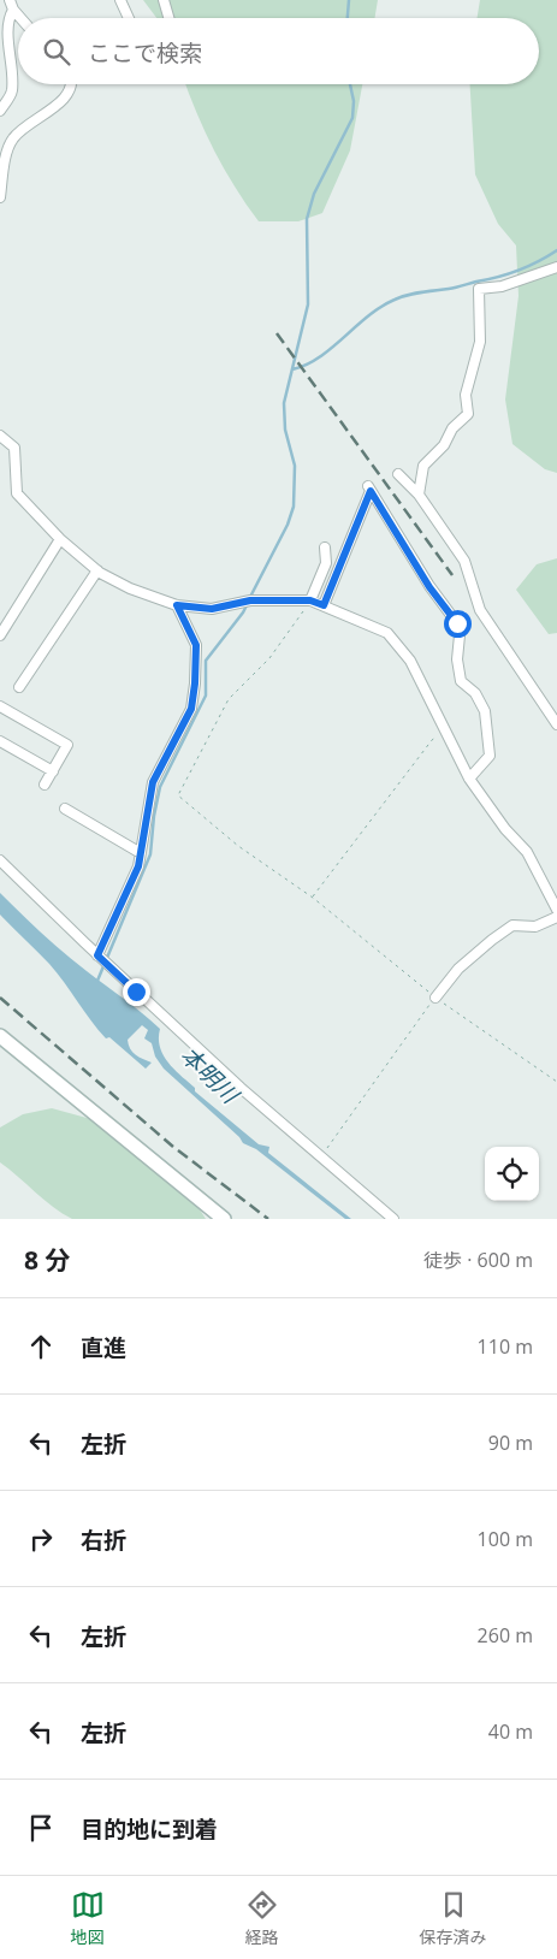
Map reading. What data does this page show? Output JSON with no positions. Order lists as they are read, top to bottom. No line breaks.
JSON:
{"water":["本明川"],"page":{"search":"ここで検索","heading":["8 分","徒歩 · 600 m"],"list":[["直進","110 m"],["左折","90 m"],["右折","100 m"],["左折","260 m"],["左折","40 m"],"目的地に到着"],"nav":["地図","経路","保存済み"]}}
